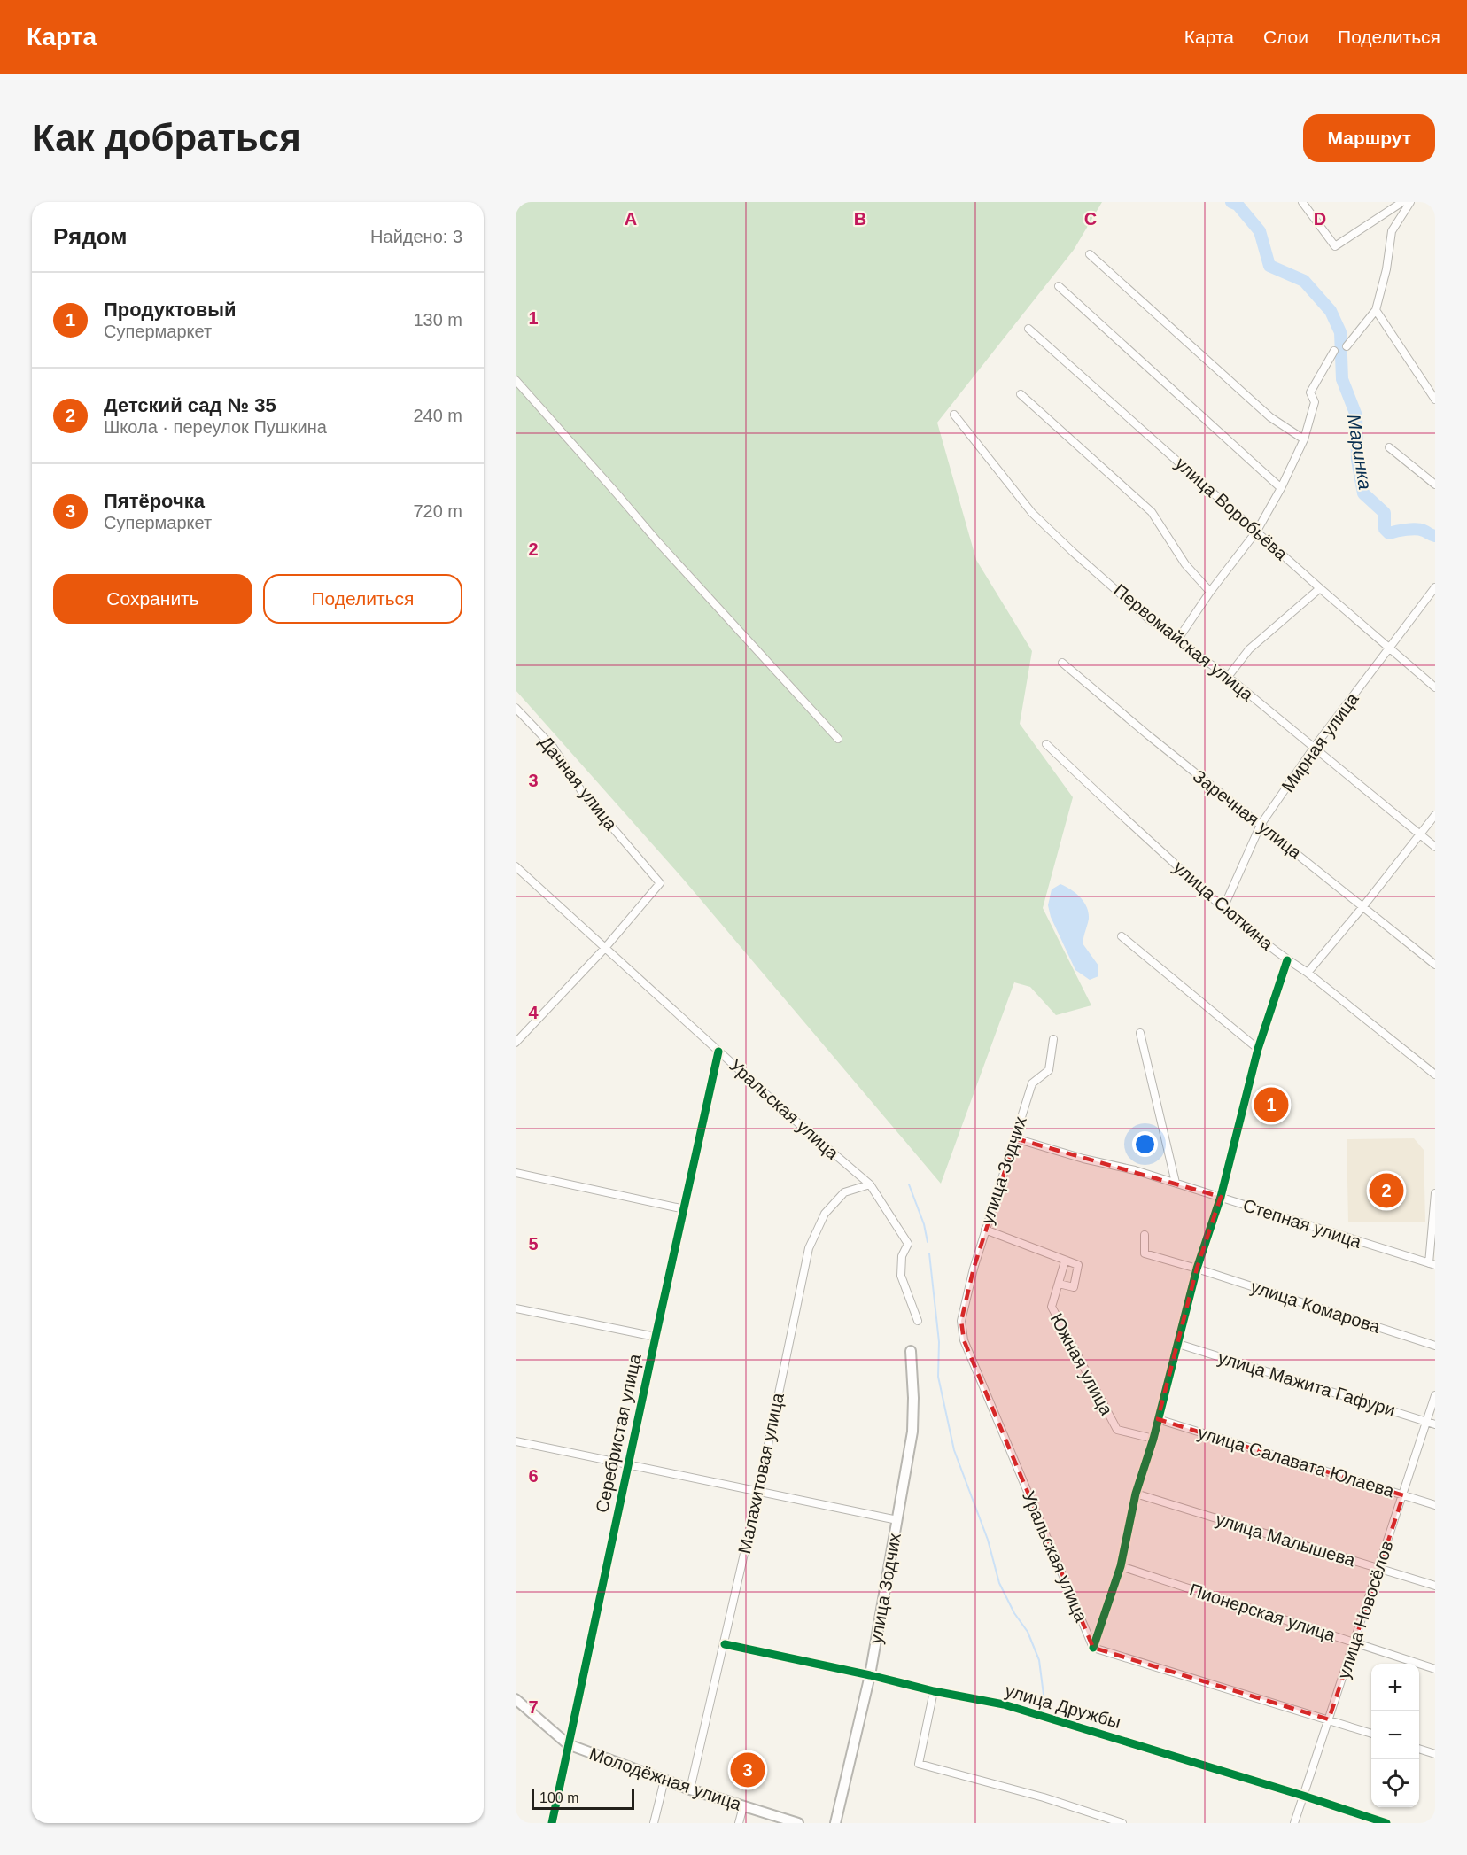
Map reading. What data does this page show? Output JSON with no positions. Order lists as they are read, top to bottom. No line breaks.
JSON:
{"streets":{"street":["улица Воробьёва","Первомайская улица","Мирная улица","Дачная улица","Заречная улица","улица Сюткина","Уральская улица","улица Зодчих","Степная улица","улица Комарова","Южная улица","улица Мажита Гафури","Серебристая улица","улица Салавата Юлаева","Малахитовая улица","улица Малышева","улица Новосёлов","Пионерская улица","улица Дружбы","Молодёжная улица"]},"crossings":[["улица Воробьёва","Мирная улица"],["Первомайская улица","Мирная улица"],["Мирная улица","Заречная улица"],["Мирная улица","улица Сюткина"],["Дачная улица","Уральская улица"],["Уральская улица","улица Зодчих"],["Уральская улица","Серебристая улица"],["Уральская улица","Малахитовая улица"],["улица Зодчих","Степная улица"],["улица Зодчих","улица Дружбы"],["улица Мажита Гафури","улица Новосёлов"],["Серебристая улица","Молодёжная улица"],["улица Салавата Юлаева","улица Новосёлов"],["Малахитовая улица","улица Дружбы"],["Малахитовая улица","Молодёжная улица"],["улица Малышева","улица Новосёлов"],["улица Новосёлов","Пионерская улица"],["улица Новосёлов","улица Дружбы"]],"water":["Маринка"],"scale_bar":"100 m","page":{"header":"Карта","nav":["Карта","Слои","Поделиться"],"buttons":["Маршрут",["Сохранить","Поделиться"]],"title":"Как добраться","heading":["Рядом","Найдено: 3"],"list":[{"mark":"1","name":"Продуктовый","note":"Супермаркет","value":"130 m"},{"mark":"2","name":"Детский сад № 35","note":"Школа · переулок Пушкина","value":"240 m"},{"mark":"3","name":"Пятёрочка","note":"Супермаркет","value":"720 m"}],"pins":["1","2","3"],"map_buttons":["+","−"],"scale":"100 m"},"grid":{"columns":["A","B","C","D"],"rows":["1","2","3","4","5","6","7"]}}
